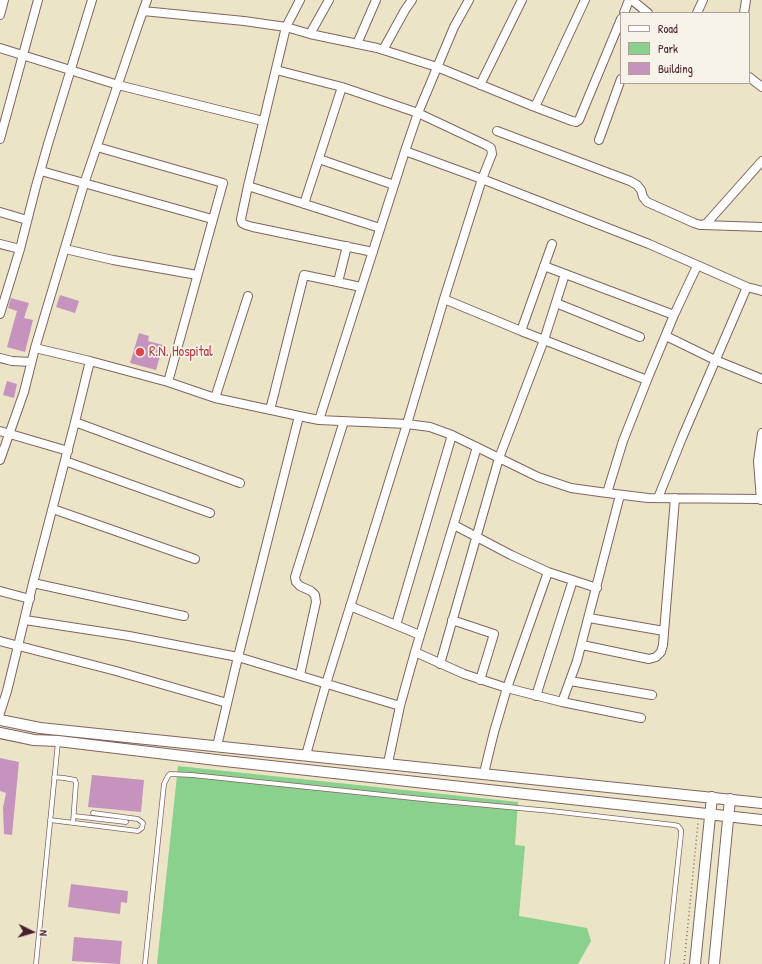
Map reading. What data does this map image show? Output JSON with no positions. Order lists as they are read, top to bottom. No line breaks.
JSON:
{"places":["R.N. Hospital"],"legend":["Road","Park","Building"],"north":"right"}
